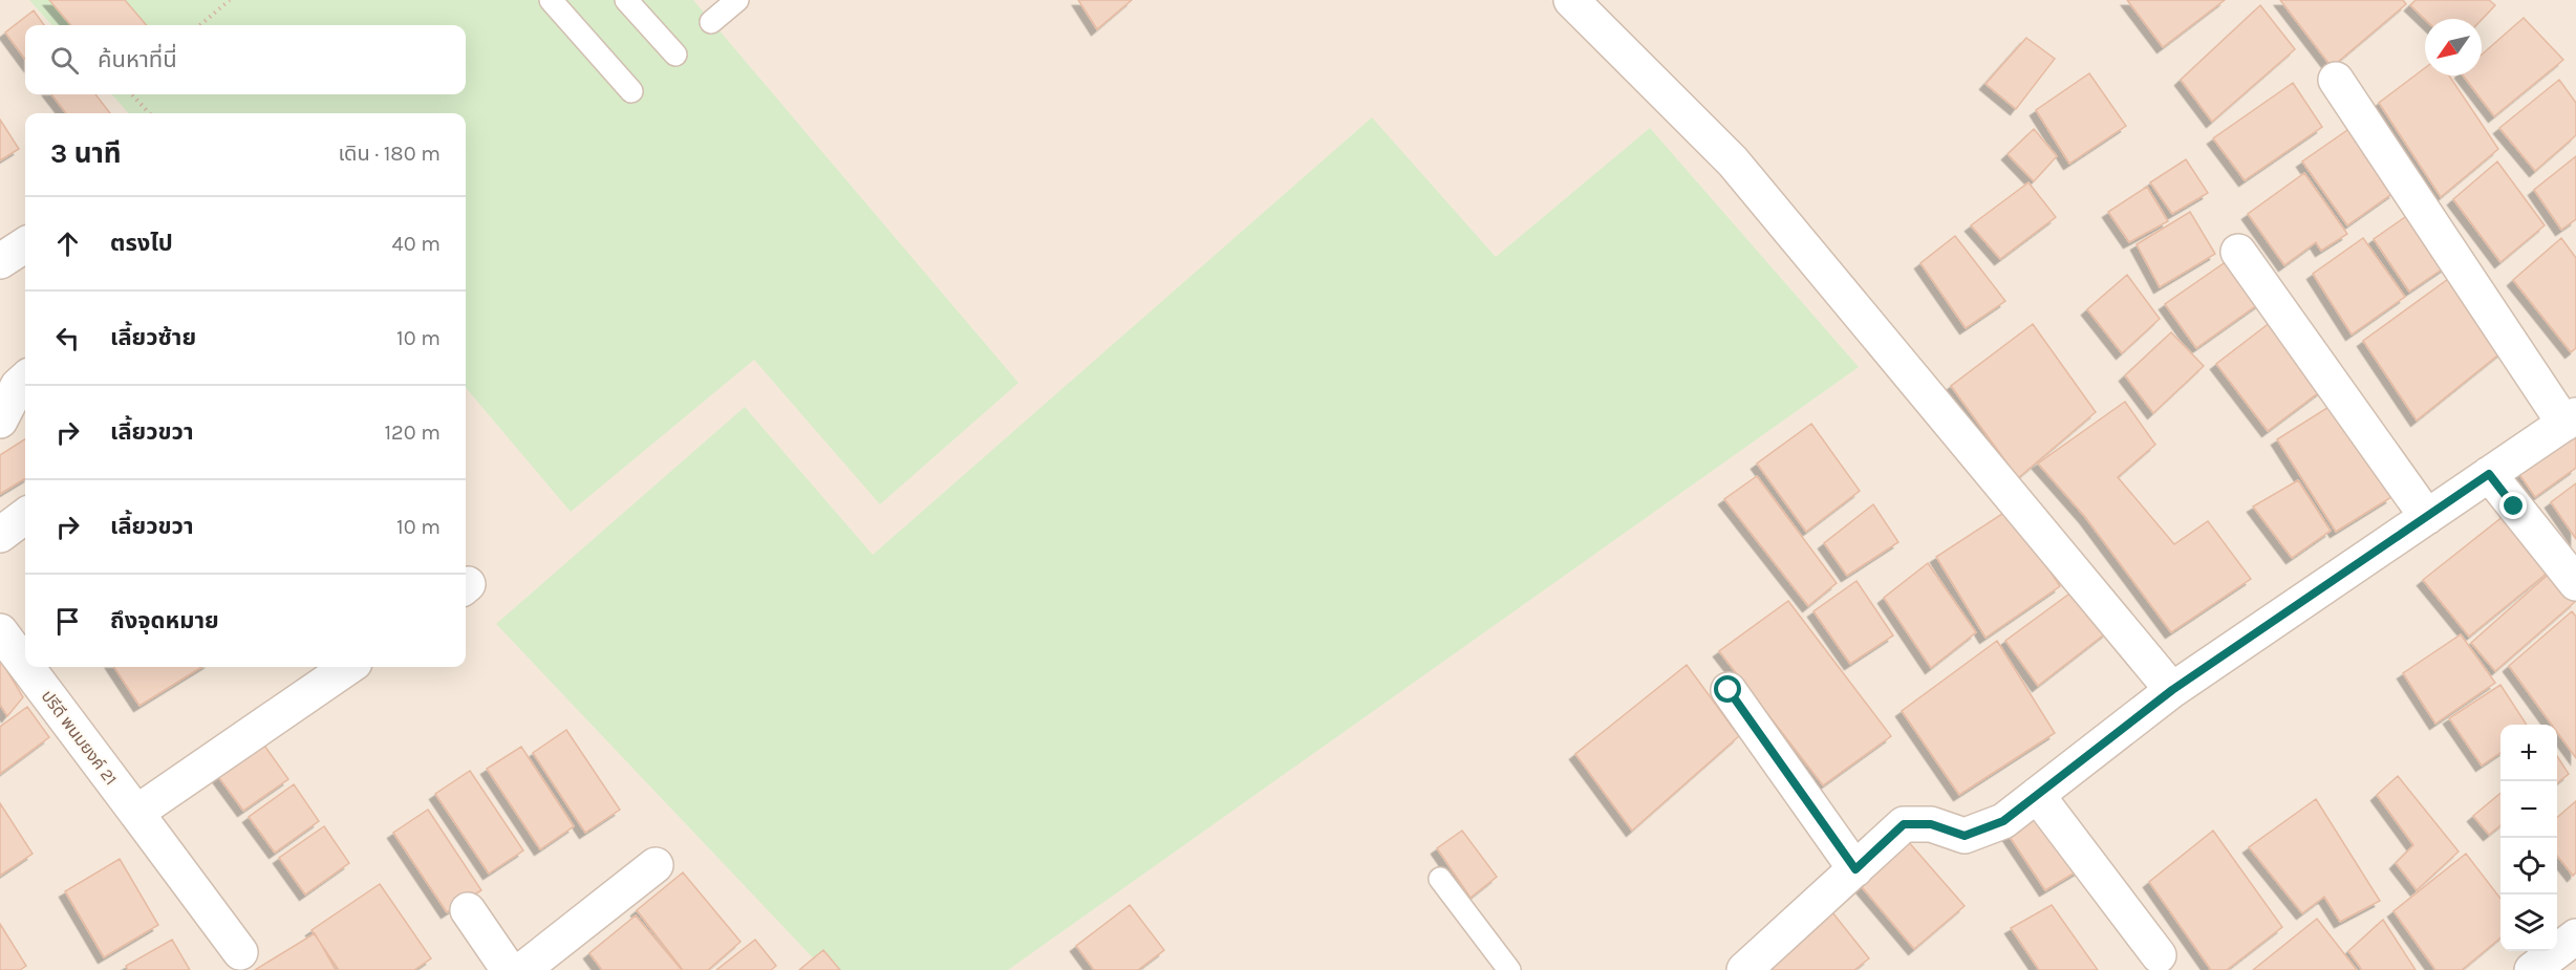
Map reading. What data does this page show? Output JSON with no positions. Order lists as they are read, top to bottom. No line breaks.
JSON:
{"streets":{"street":["ปรีดี พนมยงค์ 21"]},"north":"bottom left","page":{"search":"ค้นหาที่นี่","heading":["3 นาที","เดิน · 180 m"],"list":[["ตรงไป","40 m"],["เลี้ยวซ้าย","10 m"],["เลี้ยวขวา","120 m"],["เลี้ยวขวา","10 m"],"ถึงจุดหมาย"],"map_buttons":["+","−"]}}
